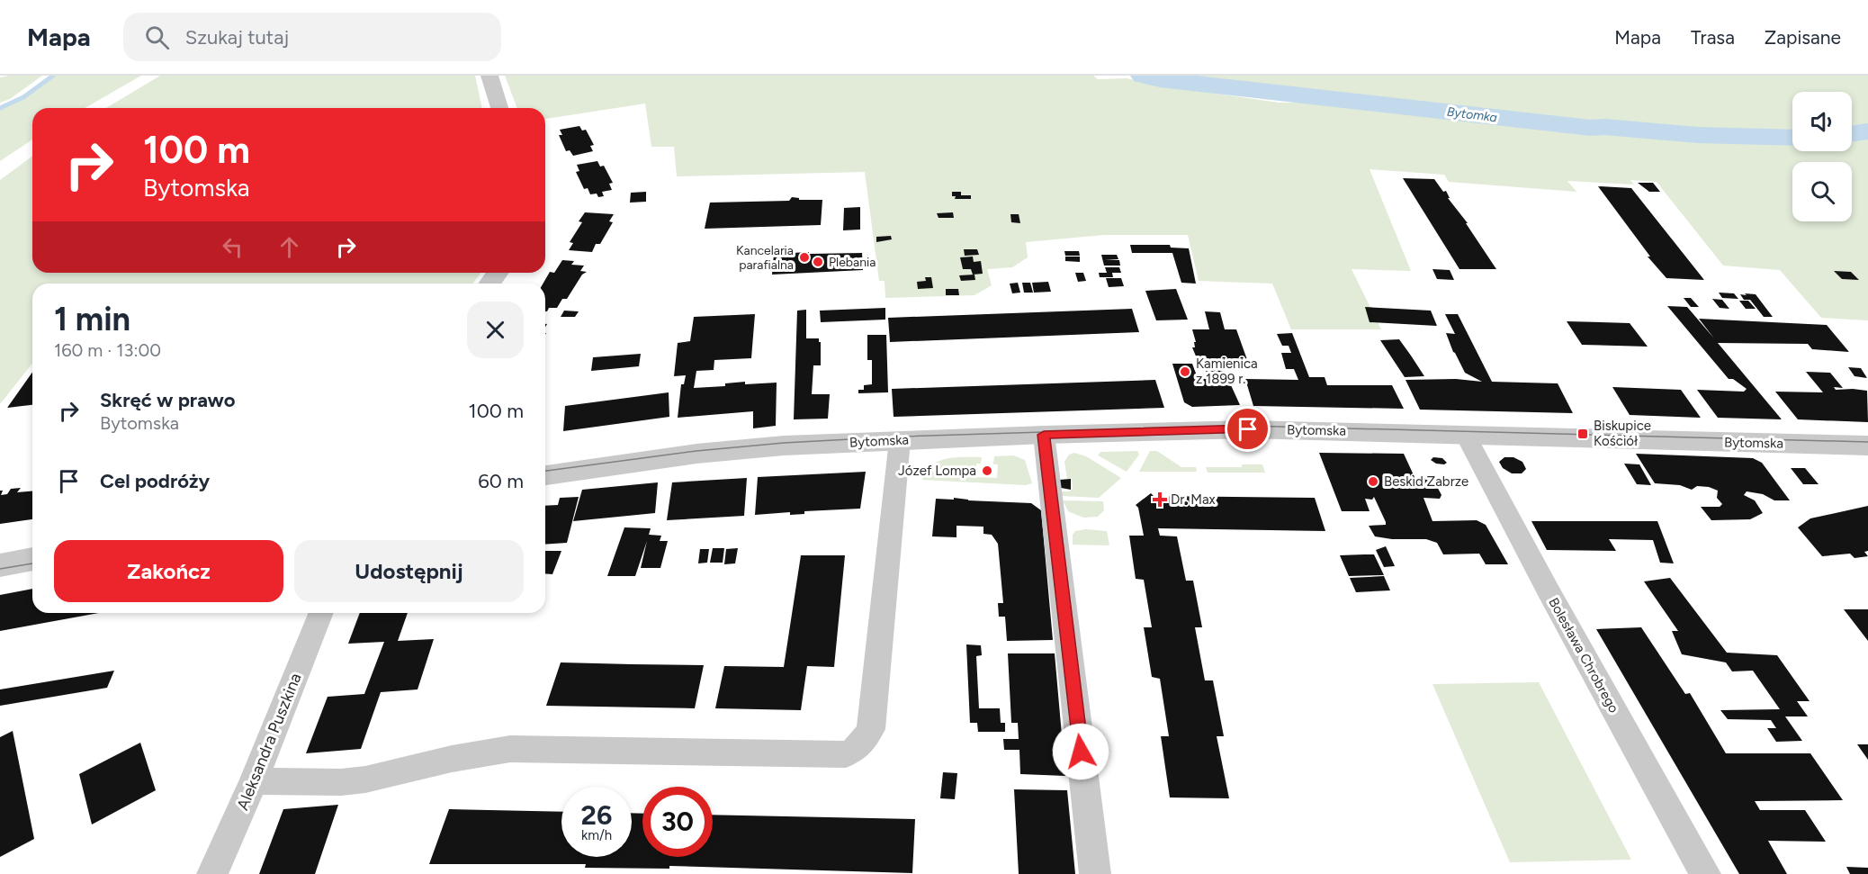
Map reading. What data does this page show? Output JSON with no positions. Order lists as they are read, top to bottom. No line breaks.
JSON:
{"streets":{"street":["Bytomska","Bolesława Chrobrego","Aleksandra Puszkina"]},"crossings":[["Bytomska","Bolesława Chrobrego"]],"water":["Bytomka"],"places":{"other":["Kancelaria parafialna","Plebania","Kamienica z 1899 r.","Józef Lompa","Beskid Zabrze"],"transit":["Biskupice Kościół"],"health":["Dr. Max"]},"page":{"header":"Mapa","search":"Szukaj tutaj","nav":["Mapa","Trasa","Zapisane"],"turn":["100 m","Bytomska"],"heading":["1 min","160 m · 13:00"],"list":[{"name":"Skręć w prawo","note":"Bytomska","value":"100 m"},{"name":"Cel podróży","value":"60 m"}],"buttons":["Zakończ","Udostępnij"],"speed":"26 km/h","limit":"30"}}
